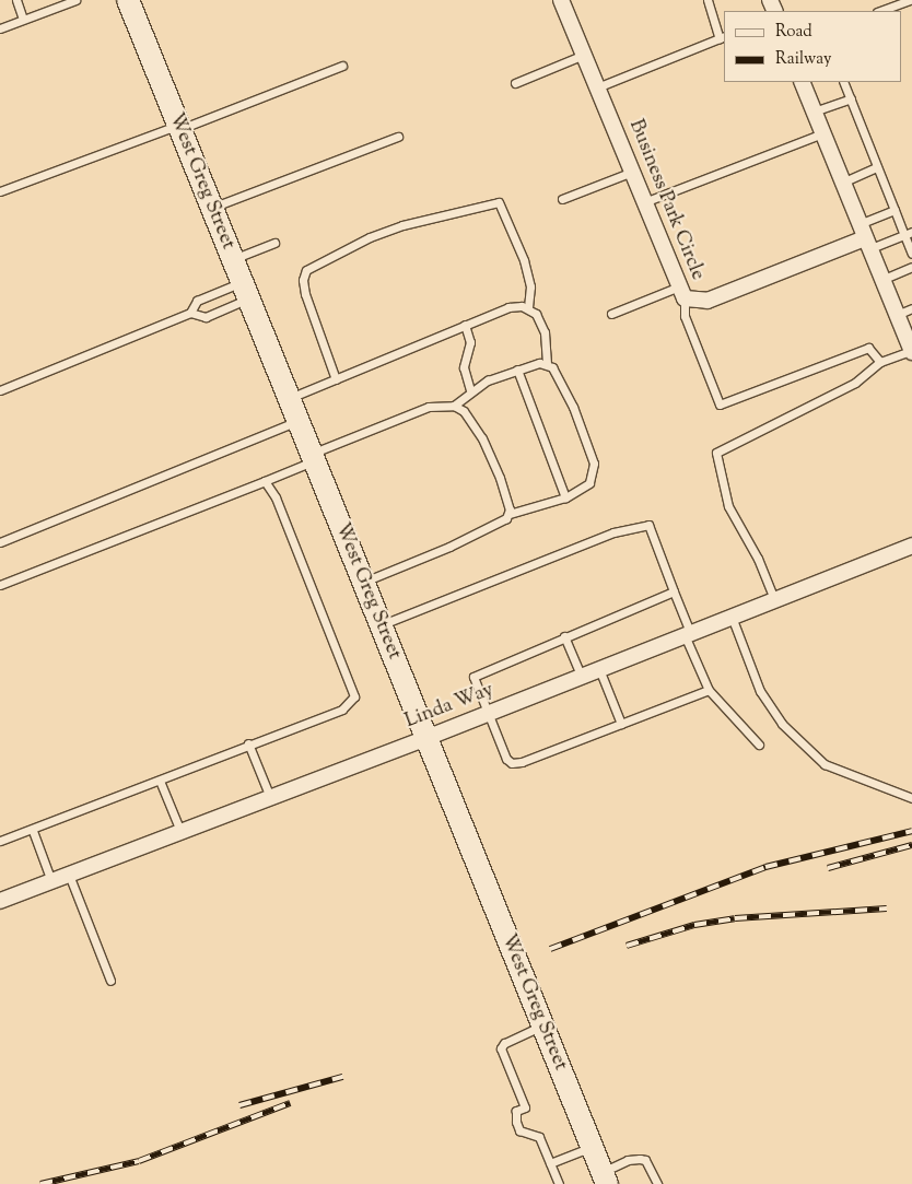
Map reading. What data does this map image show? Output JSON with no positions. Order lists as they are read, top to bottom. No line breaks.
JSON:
{"streets":{"main road":["West Greg Street"],"street":["Business Park Circle","Linda Way"]},"crossings":[["West Greg Street","Linda Way"]],"legend":["Road","Railway"]}
